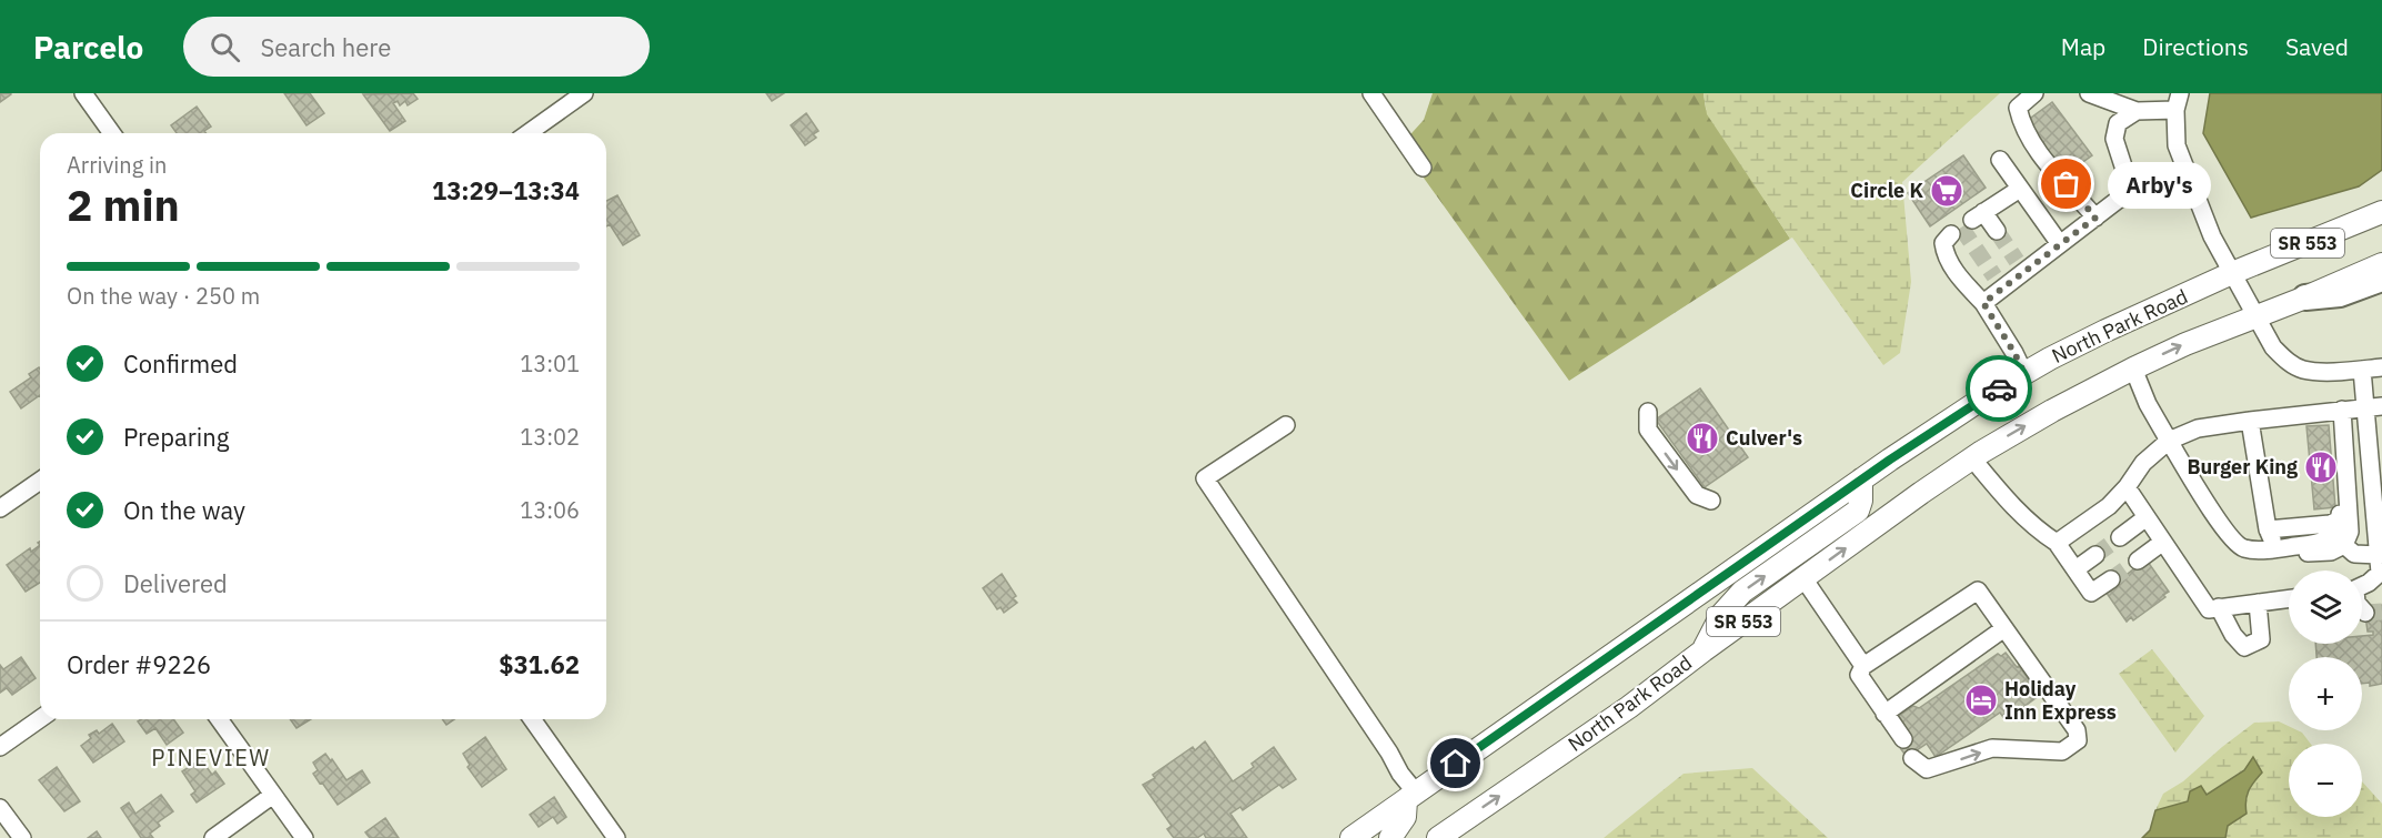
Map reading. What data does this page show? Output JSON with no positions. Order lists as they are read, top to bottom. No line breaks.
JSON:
{"streets":{"main road":["SR 553","North Park Road"]},"districts":["PINEVIEW"],"places":{"other":["Arby's"],"supermarket":["Circle K"],"restaurant":["Culver's","Burger King"],"hotel":["Holiday Inn Express"]},"page":{"header":"Parcelo","search":"Search here","nav":["Map","Directions","Saved"],"heading":["2 min","Arriving in","13:29–13:34"],"panel":["Order #9226","$31.62"],"bubble":"Arby's","bar":"On the way · 250 m","list":[["Confirmed","13:01"],["Preparing","13:02"],["On the way","13:06"],"Delivered"],"map_buttons":["+","−"]}}
